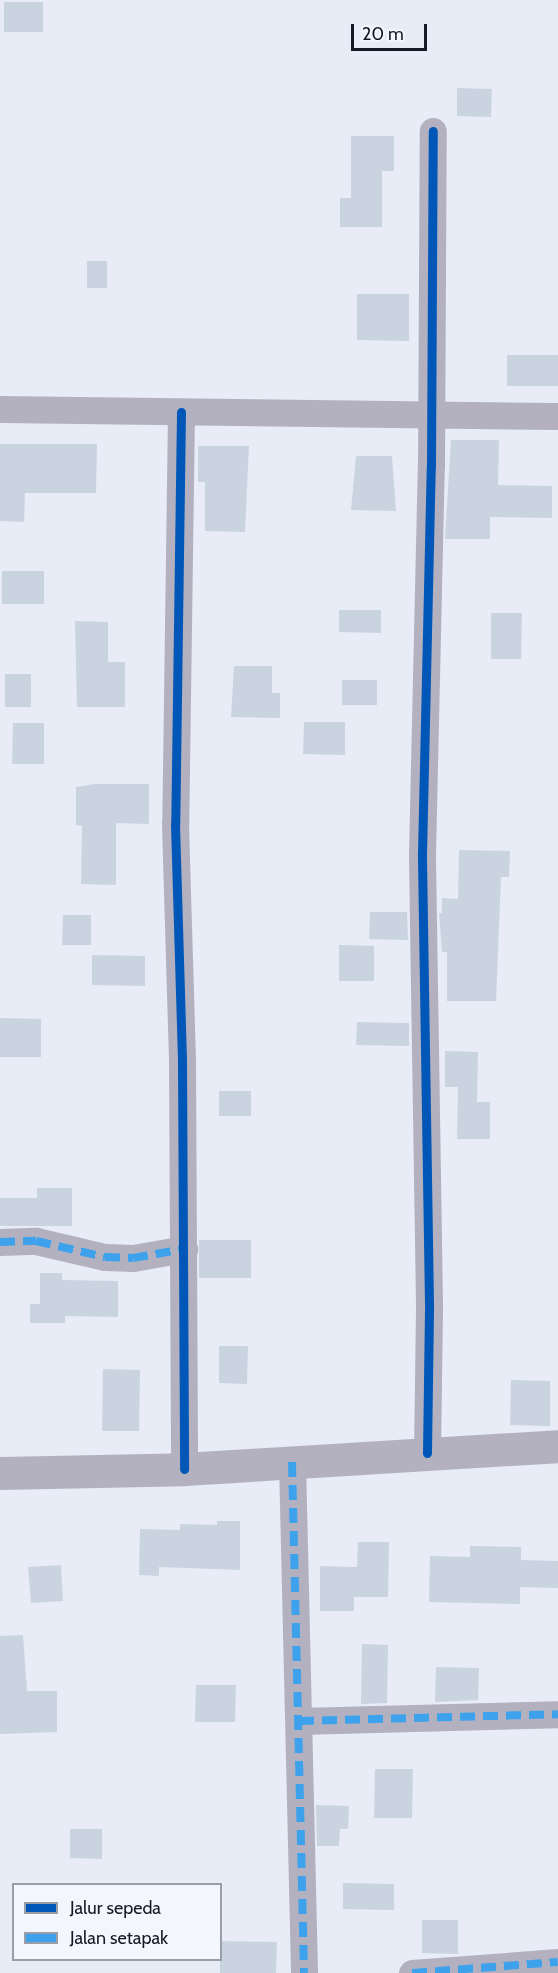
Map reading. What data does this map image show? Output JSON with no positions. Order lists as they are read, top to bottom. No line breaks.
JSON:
{"legend":["Jalur sepeda","Jalan setapak"],"scale_bar":"20 m"}
